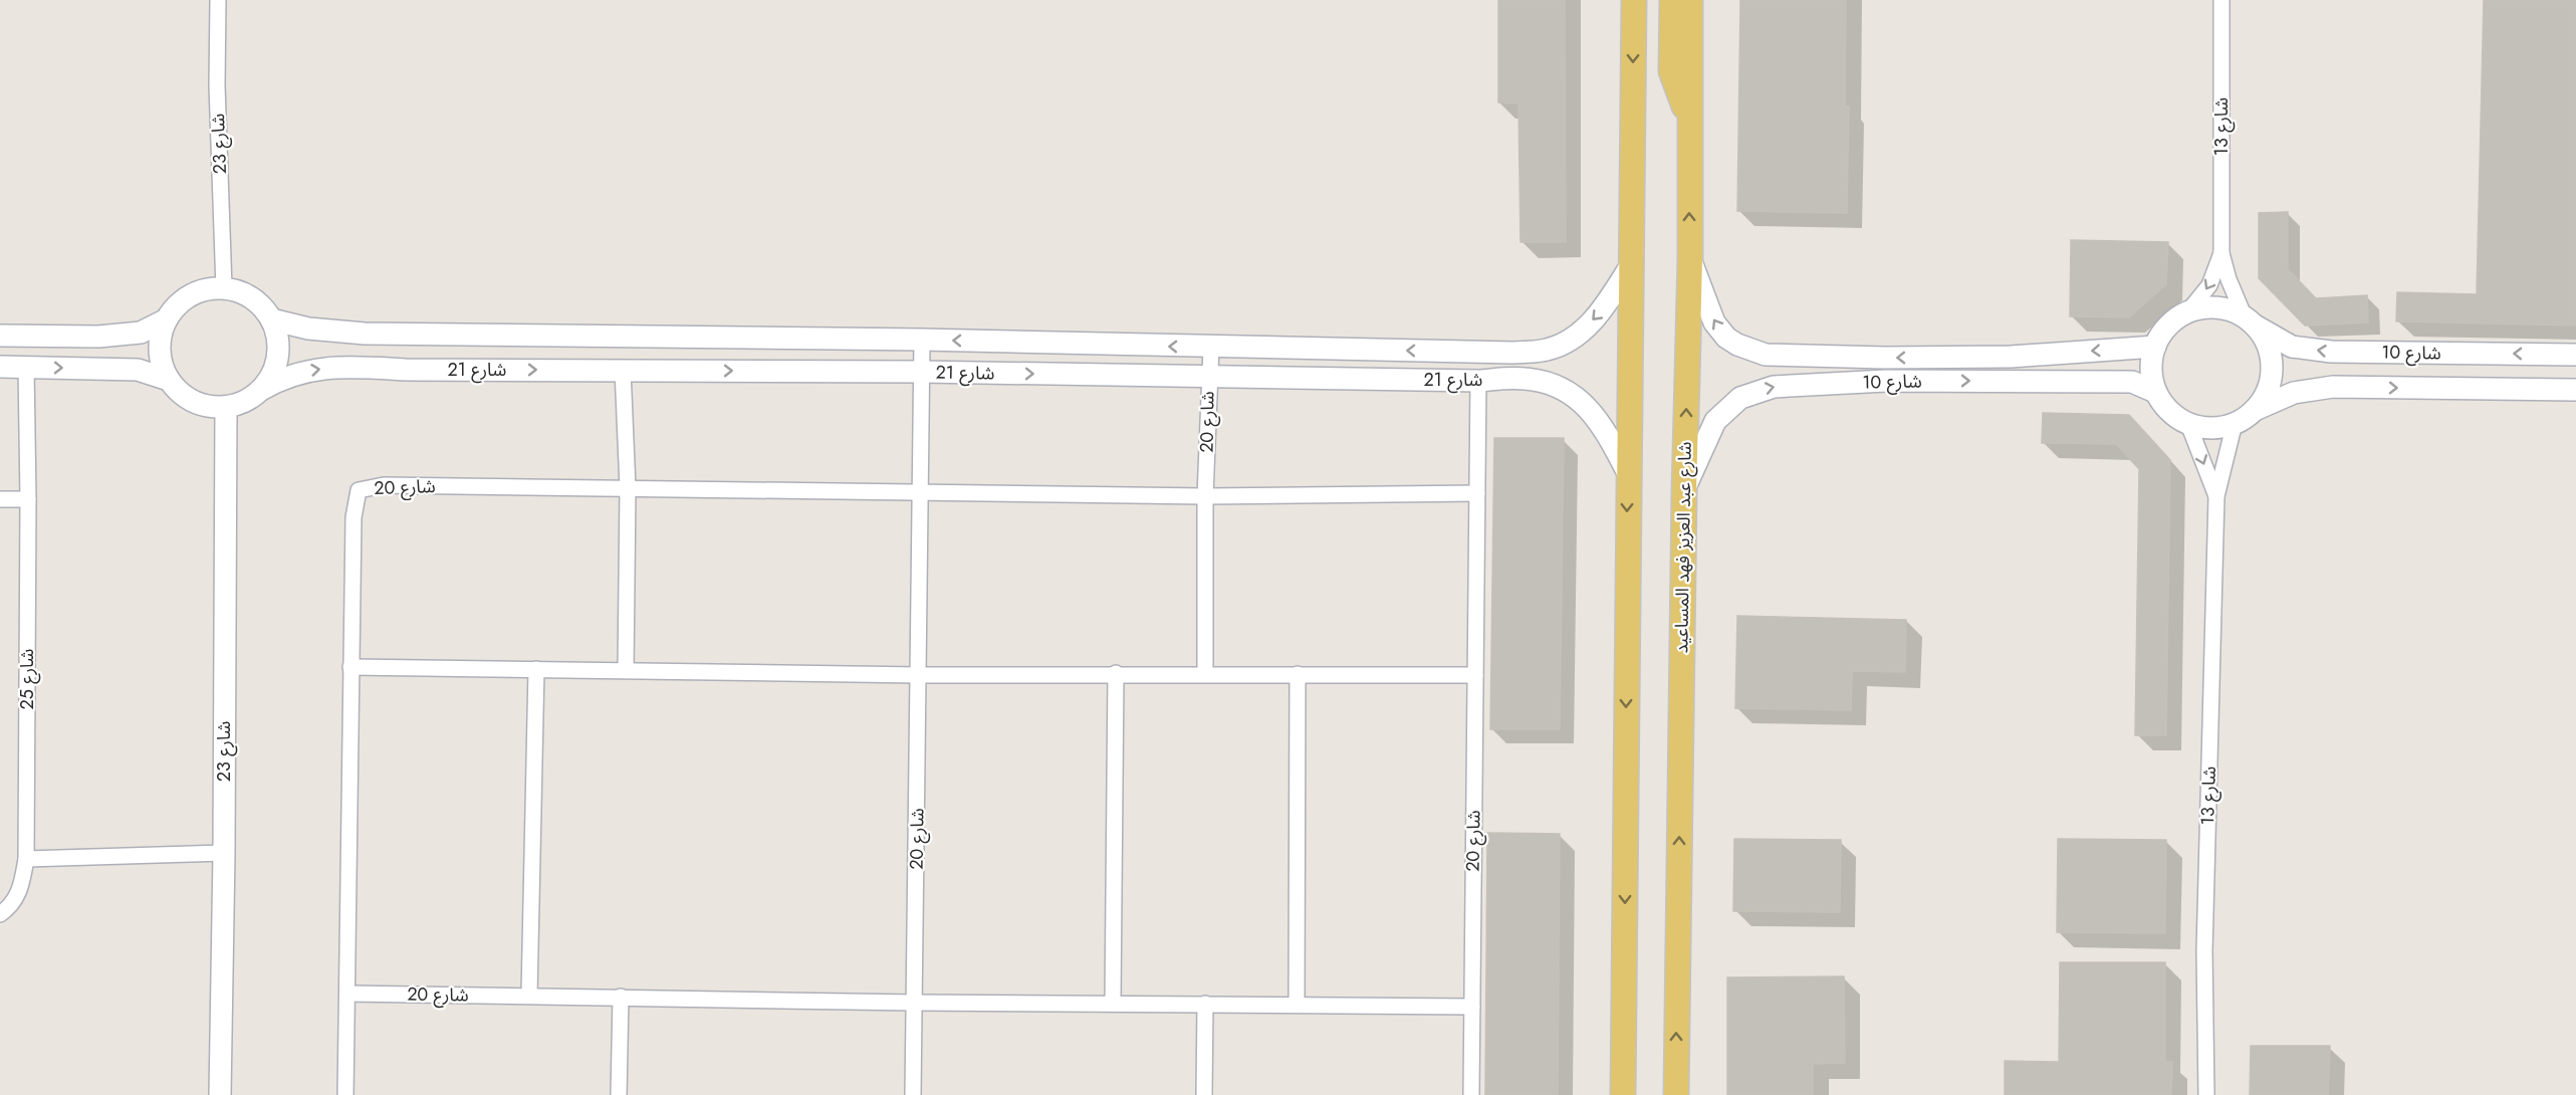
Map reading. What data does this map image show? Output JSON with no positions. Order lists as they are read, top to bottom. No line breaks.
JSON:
{"streets":{"main road":["شارع عبد العزيز فهد المساعيد"],"street":["شارع 13","شارع 23","شارع 10","شارع 21","شارع 20","شارع 25"]},"crossings":[["شارع 13","شارع 10"],["شارع 23","شارع 21"],["شارع 10","شارع عبد العزيز فهد المساعيد"],["شارع 21","شارع 20"]]}
